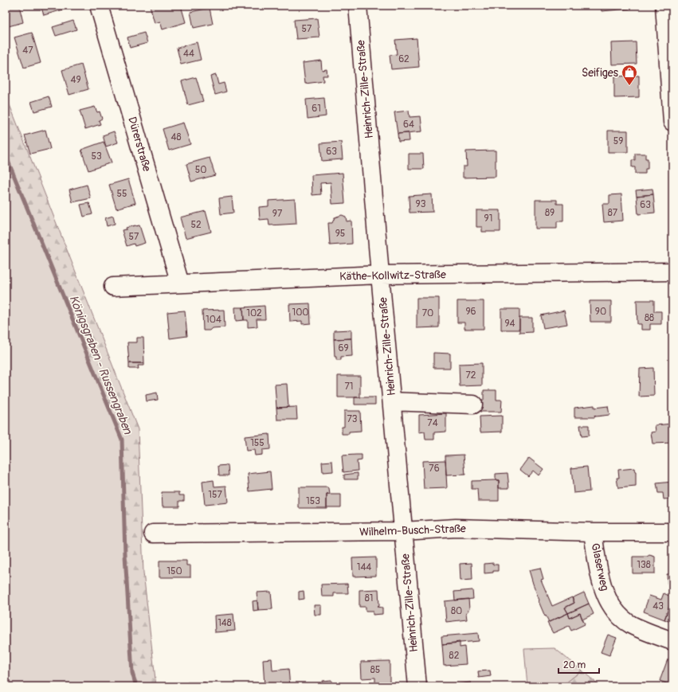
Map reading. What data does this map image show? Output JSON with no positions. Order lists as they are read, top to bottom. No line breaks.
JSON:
{"streets":{"street":["Heinrich-Zille-Straße","Dürerstraße","Käthe-Kollwitz-Straße","Wilhelm-Busch-Straße","Glaserweg"]},"crossings":[["Heinrich-Zille-Straße","Käthe-Kollwitz-Straße"],["Heinrich-Zille-Straße","Wilhelm-Busch-Straße"],["Dürerstraße","Käthe-Kollwitz-Straße"],["Wilhelm-Busch-Straße","Glaserweg"]],"water":["Königsgraben - Russengraben"],"places":{"shop":["Seifiges"]},"house_numbers":["57","47","44","62","49","61","64","48","59","63","53","50","55","93","63","89","87","97","91","52","95","57","96","90","100","102","70","88","104","94","69","72","71","73","74","155","76","157","153","138","144","150","81","43","80","148","82","85"],"scale_bar":"20 m"}
